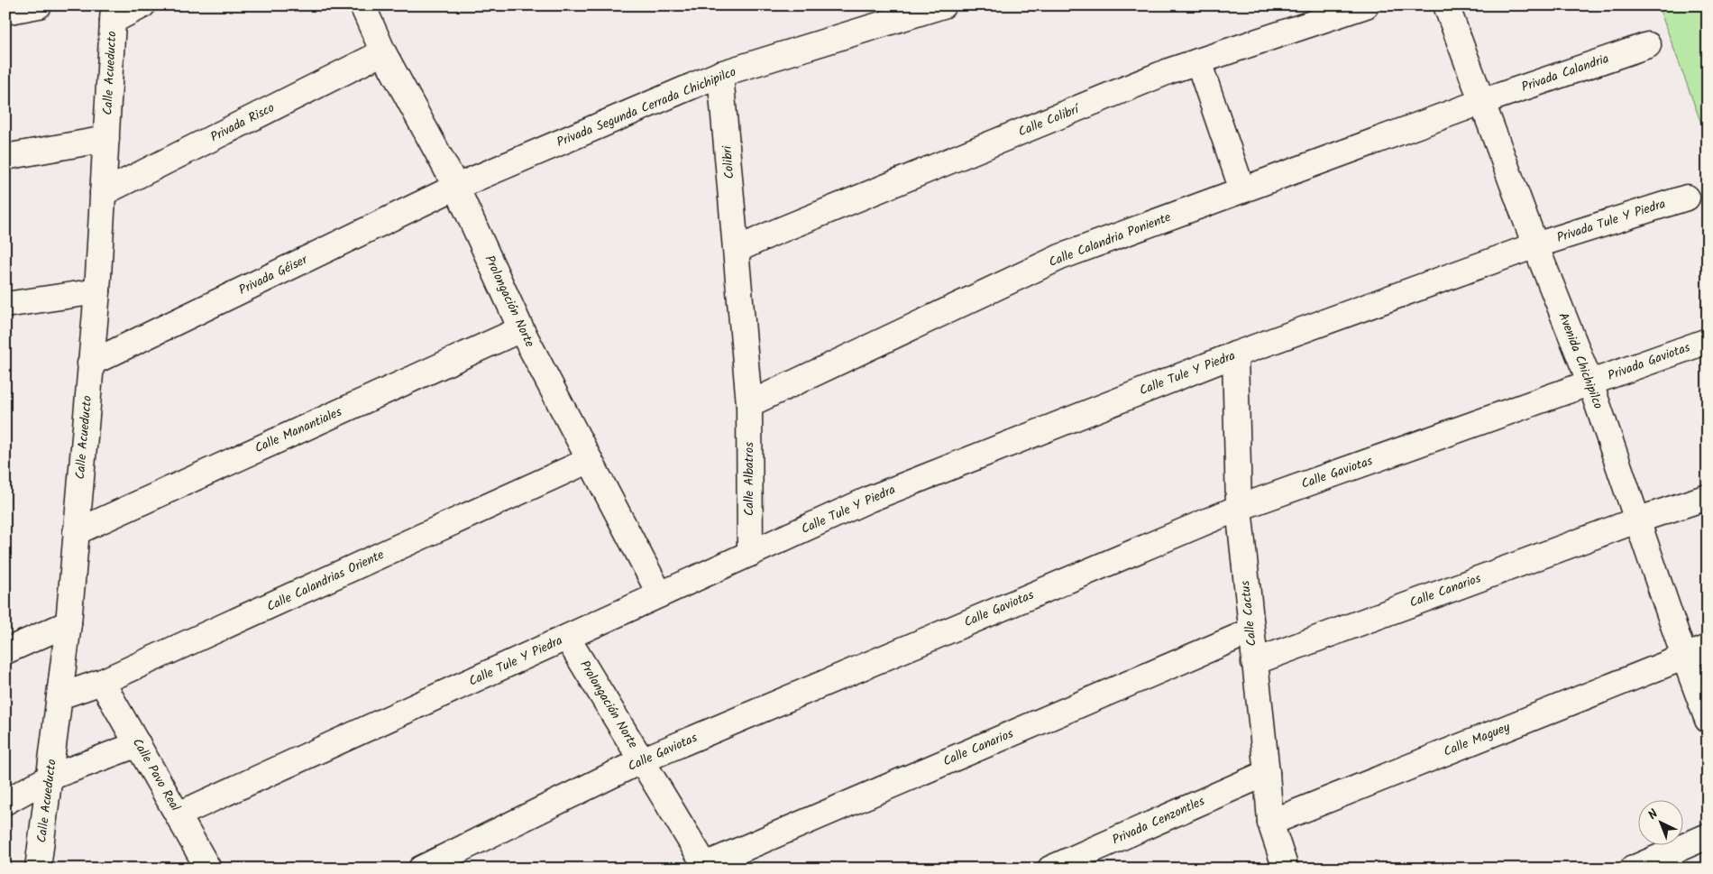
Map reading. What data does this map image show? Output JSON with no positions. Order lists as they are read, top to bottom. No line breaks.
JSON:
{"streets":{"street":["Calle Acueducto","Privada Calandria","Privada Segunda Cerrada Chichipilco","Calle Colibrí","Privada Risco","Colibri","Privada Tule Y Piedra","Calle Calandria Poniente","Privada Géiser","Prolongación Norte","Avenida Chichipilco","Privada Gaviotas","Calle Tule Y Piedra","Calle Manantiales","Calle Gaviotas","Calle Albatros","Calle Calandrias Oriente","Calle Canarios","Calle Cactus","Calle Maguey","Calle Pavo Real","Privada Cenzontles"]},"crossings":[["Calle Acueducto","Privada Risco"],["Calle Acueducto","Privada Géiser"],["Calle Acueducto","Calle Manantiales"],["Calle Acueducto","Calle Calandrias Oriente"],["Privada Calandria","Calle Calandria Poniente"],["Privada Calandria","Avenida Chichipilco"],["Privada Segunda Cerrada Chichipilco","Colibri"],["Privada Segunda Cerrada Chichipilco","Privada Géiser"],["Privada Segunda Cerrada Chichipilco","Prolongación Norte"],["Calle Colibrí","Colibri"],["Privada Risco","Prolongación Norte"],["Colibri","Calle Calandria Poniente"],["Colibri","Calle Albatros"],["Privada Tule Y Piedra","Avenida Chichipilco"],["Privada Tule Y Piedra","Calle Tule Y Piedra"],["Calle Calandria Poniente","Avenida Chichipilco"],["Calle Calandria Poniente","Calle Albatros"],["Privada Géiser","Prolongación Norte"],["Prolongación Norte","Calle Tule Y Piedra"],["Prolongación Norte","Calle Manantiales"],["Prolongación Norte","Calle Gaviotas"],["Prolongación Norte","Calle Calandrias Oriente"],["Prolongación Norte","Calle Canarios"],["Avenida Chichipilco","Privada Gaviotas"],["Avenida Chichipilco","Calle Tule Y Piedra"],["Avenida Chichipilco","Calle Gaviotas"],["Avenida Chichipilco","Calle Canarios"],["Avenida Chichipilco","Calle Maguey"],["Privada Gaviotas","Calle Gaviotas"],["Calle Tule Y Piedra","Calle Albatros"],["Calle Tule Y Piedra","Calle Cactus"],["Calle Tule Y Piedra","Calle Pavo Real"],["Calle Gaviotas","Calle Cactus"],["Calle Calandrias Oriente","Calle Pavo Real"],["Calle Canarios","Calle Cactus"],["Calle Cactus","Calle Maguey"],["Calle Cactus","Privada Cenzontles"]],"north":"top left"}
